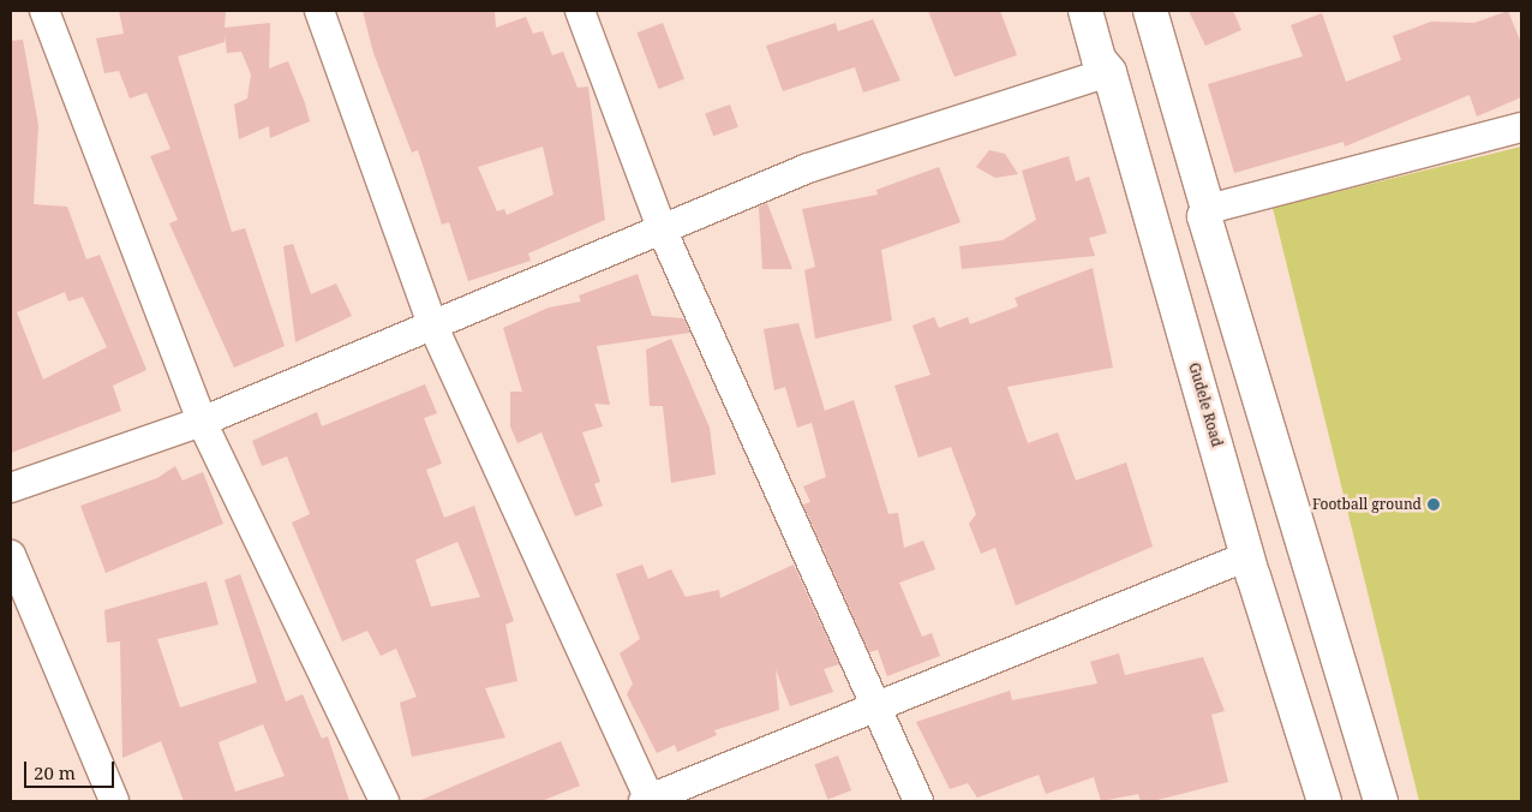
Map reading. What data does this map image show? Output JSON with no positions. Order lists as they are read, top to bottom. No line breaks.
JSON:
{"streets":{"highway":["Gudele Road"]},"places":["Football ground"],"scale_bar":"20 m"}
